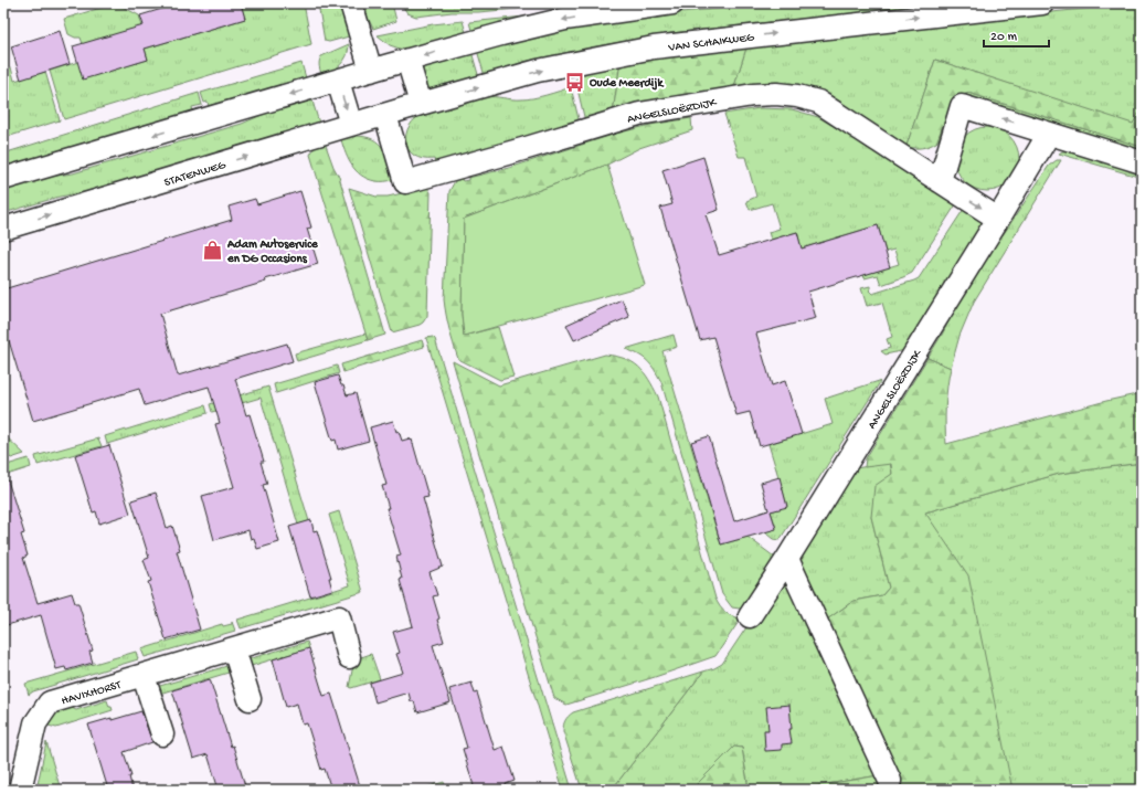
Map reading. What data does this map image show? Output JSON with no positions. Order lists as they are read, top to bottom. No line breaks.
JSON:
{"streets":{"street":["VAN SCHAIKWEG","ANGELSLOËRDIJK","STATENWEG","HAVIXHORST"]},"crossings":[["VAN SCHAIKWEG","ANGELSLOËRDIJK"],["VAN SCHAIKWEG","STATENWEG"],["ANGELSLOËRDIJK","STATENWEG"]],"places":{"bus stop":["Oude Meerdijk"],"shop":["Adam Autoservice en DG Occasions"]},"scale_bar":"20 m"}
